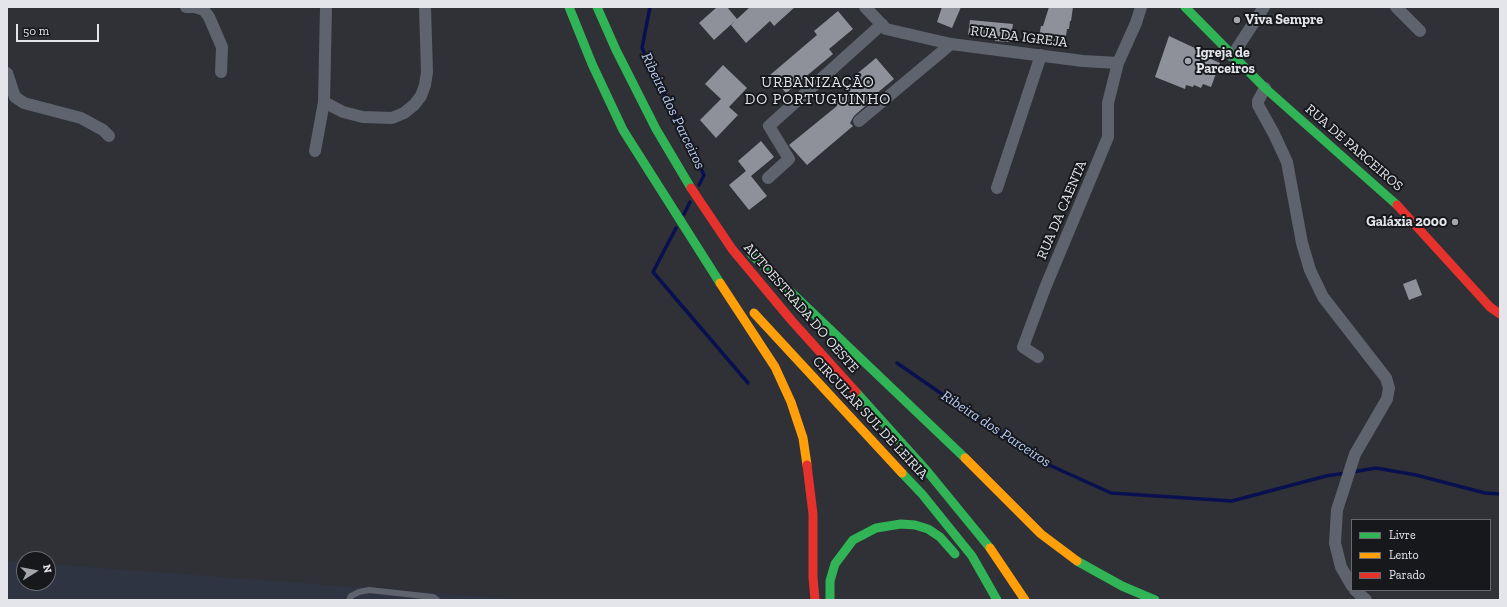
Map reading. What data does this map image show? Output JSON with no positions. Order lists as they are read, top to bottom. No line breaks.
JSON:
{"streets":{"main road":["RUA DE PARCEIROS","AUTOESTRADA DO OESTE","CIRCULAR SUL DE LEIRIA"],"street":["RUA DA IGREJA","RUA DA CAENTA"]},"crossings":[["RUA DA IGREJA","RUA DA CAENTA"]],"districts":["URBANIZAÇÃO DO PORTUGUINHO"],"water":["Ribeira dos Parceiros"],"places":["Viva Sempre","Igreja de Parceiros","Galáxia 2000"],"legend":["Livre","Lento","Parado"],"scale_bar":"50 m","north":"right"}
